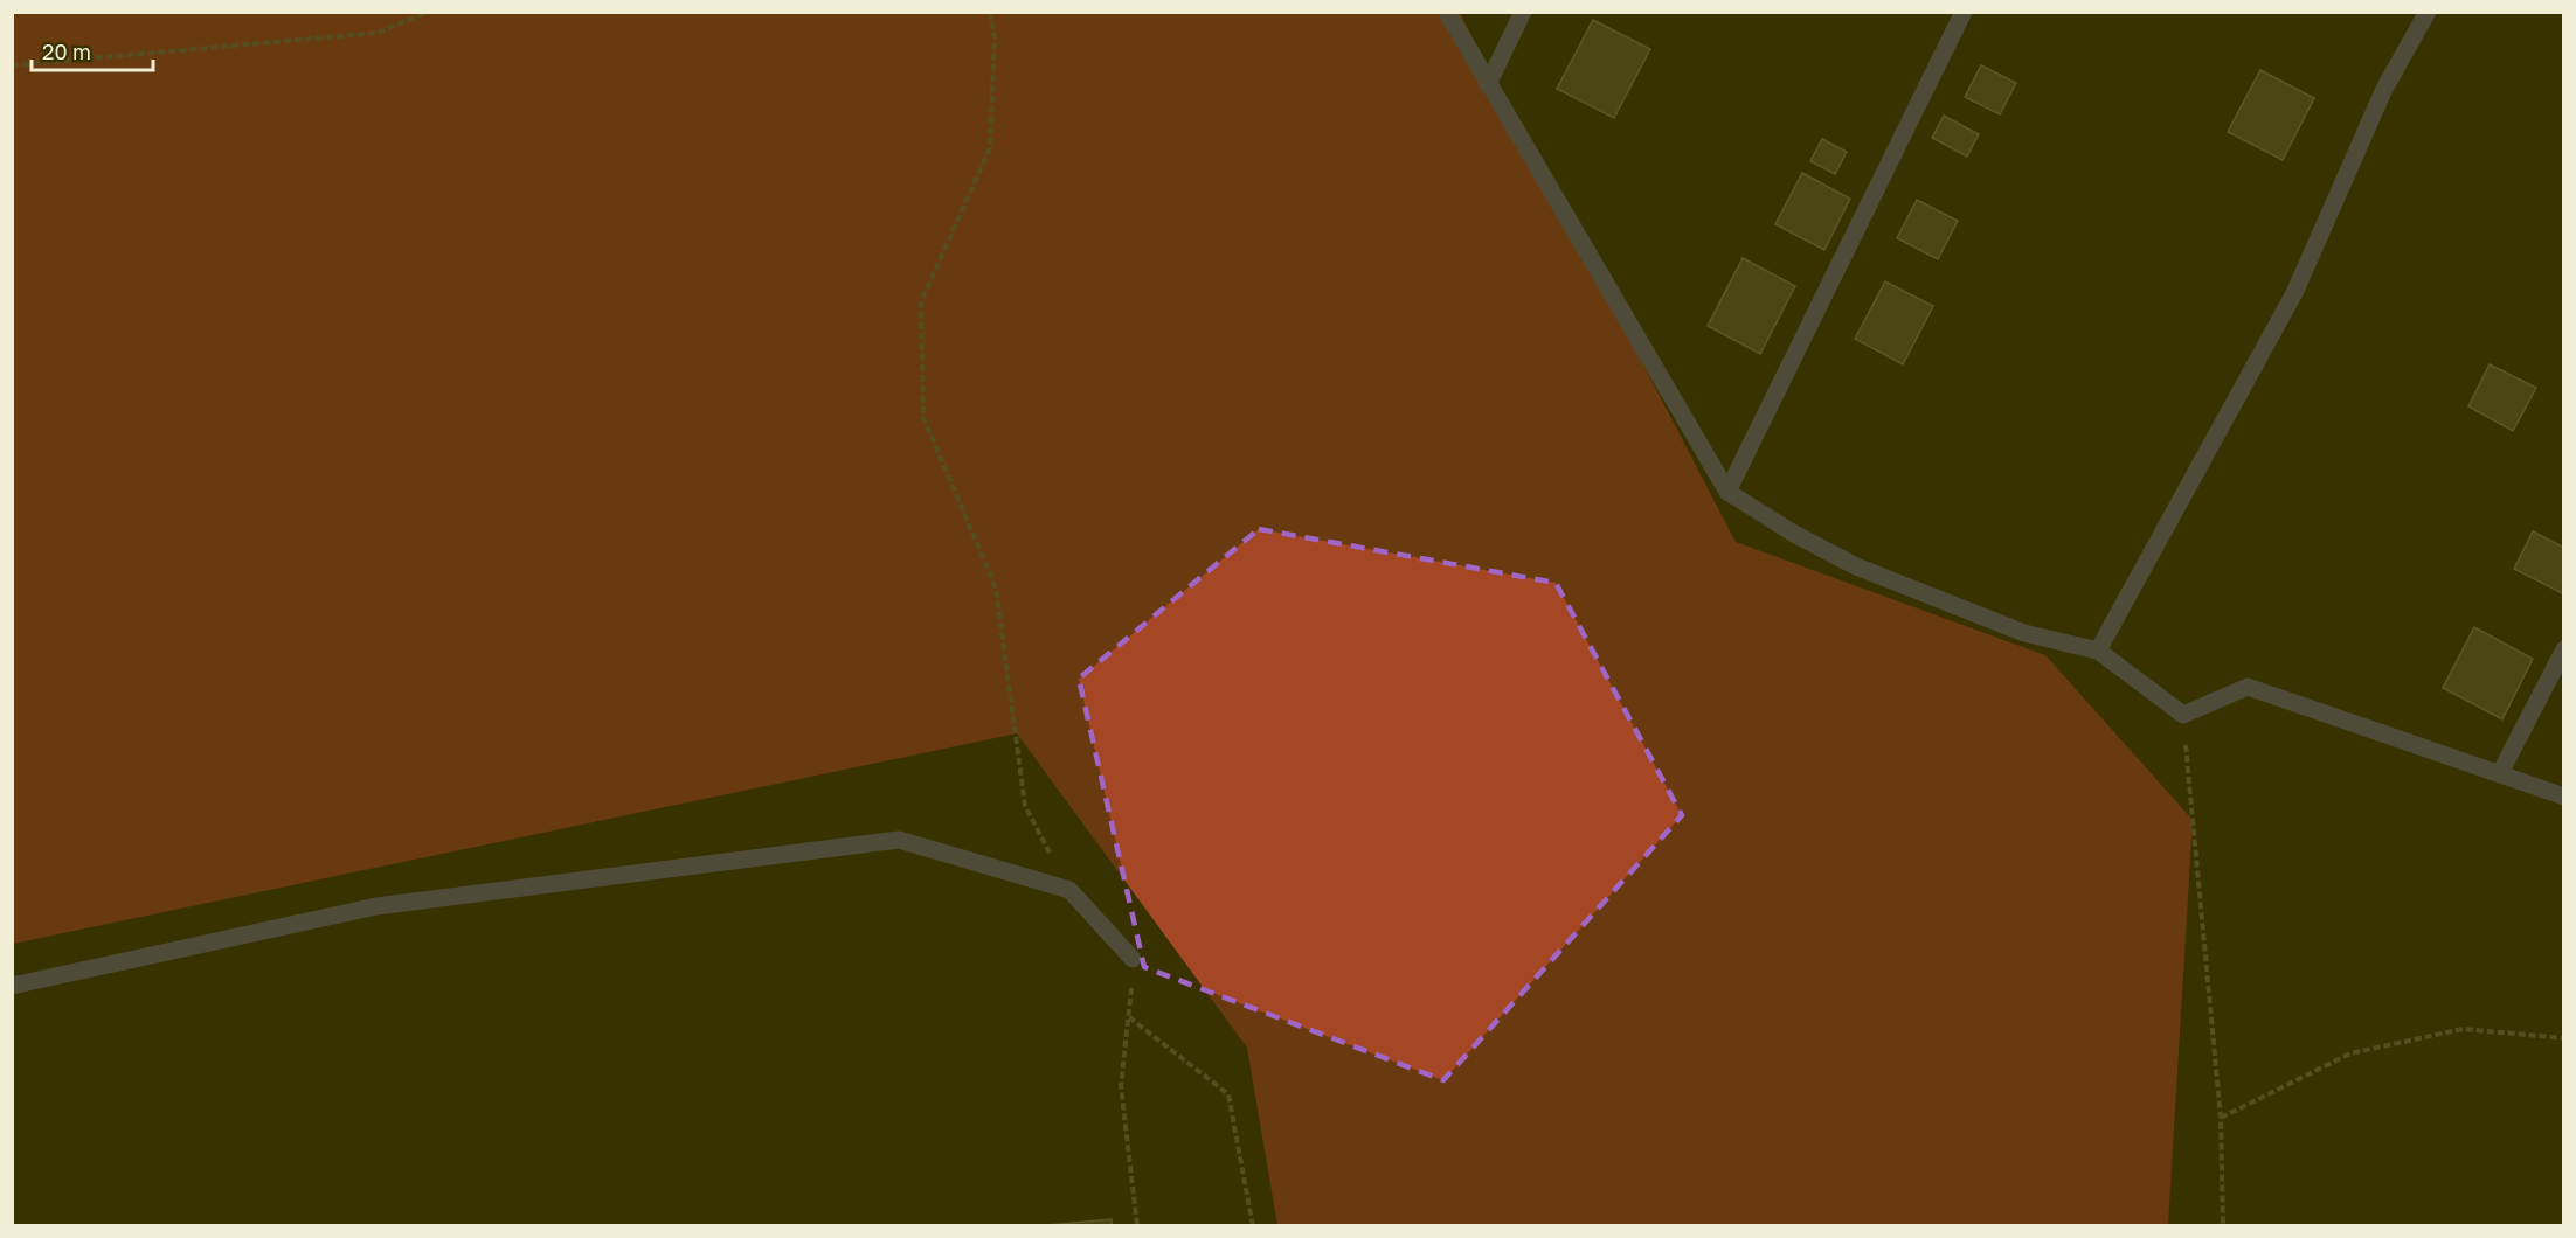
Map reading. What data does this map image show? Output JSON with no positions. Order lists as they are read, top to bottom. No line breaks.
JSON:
{"scale_bar":"20 m"}
